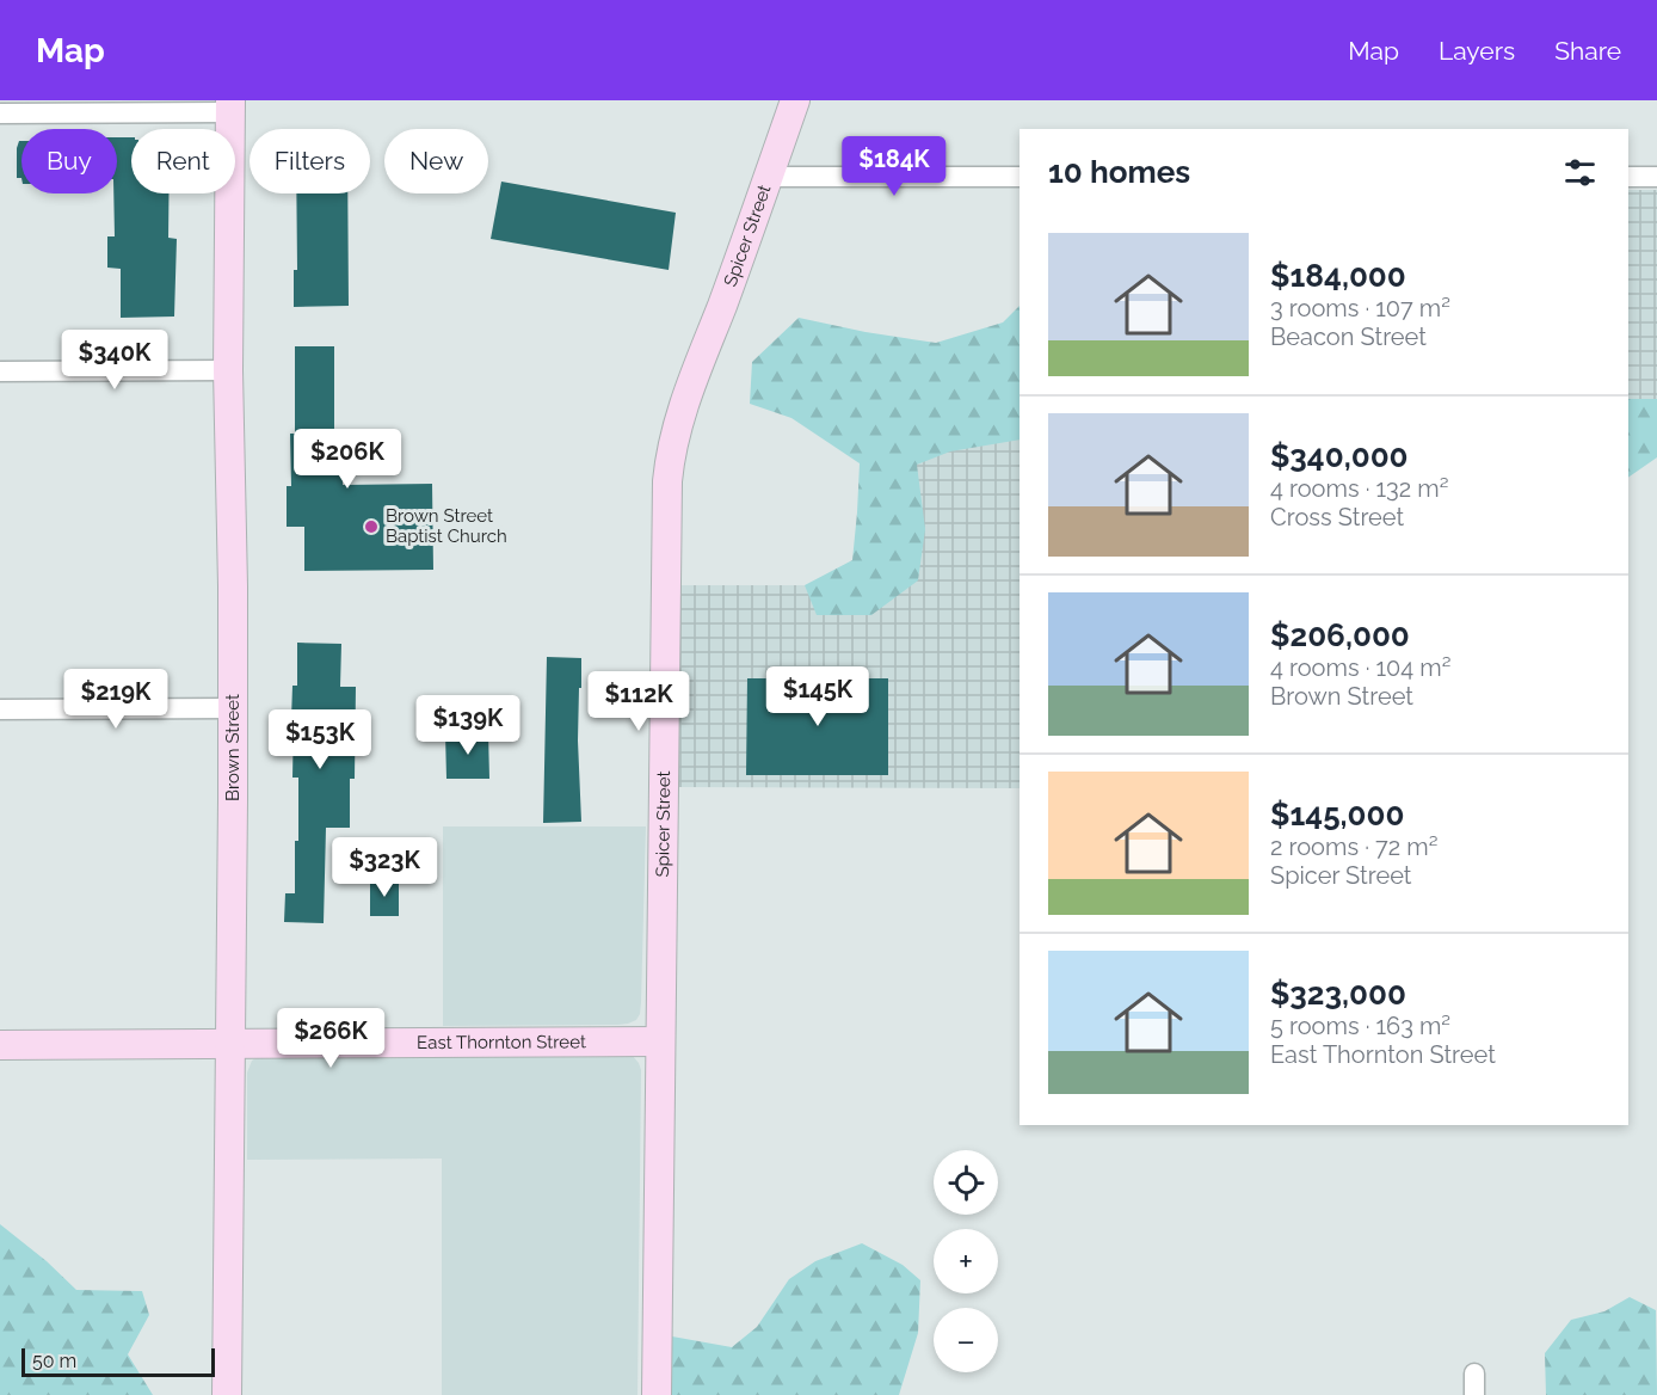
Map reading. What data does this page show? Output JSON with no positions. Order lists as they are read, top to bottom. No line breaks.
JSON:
{"streets":{"main road":["Spicer Street","Brown Street","East Thornton Street"]},"crossings":[["Spicer Street","East Thornton Street"],["Brown Street","East Thornton Street"]],"places":["Brown Street Baptist Church"],"scale_bar":"50 m","page":{"header":"Map","nav":["Map","Layers","Share"],"chip":["Buy","Rent","Filters","New"],"heading":"10 homes","price":["$184K","$340K","$206K","$145K","$219K","$112K","$139K","$153K","$323K","$266K"],"list":[{"name":"$184,000","note":"3 rooms · 107 m² · Beacon Street"},{"name":"$340,000","note":"4 rooms · 132 m² · Cross Street"},{"name":"$206,000","note":"4 rooms · 104 m² · Brown Street"},{"name":"$145,000","note":"2 rooms · 72 m² · Spicer Street"},{"name":"$323,000","note":"5 rooms · 163 m² · East Thornton Street"}],"map_buttons":["+","−"],"scale":"50 m"}}
